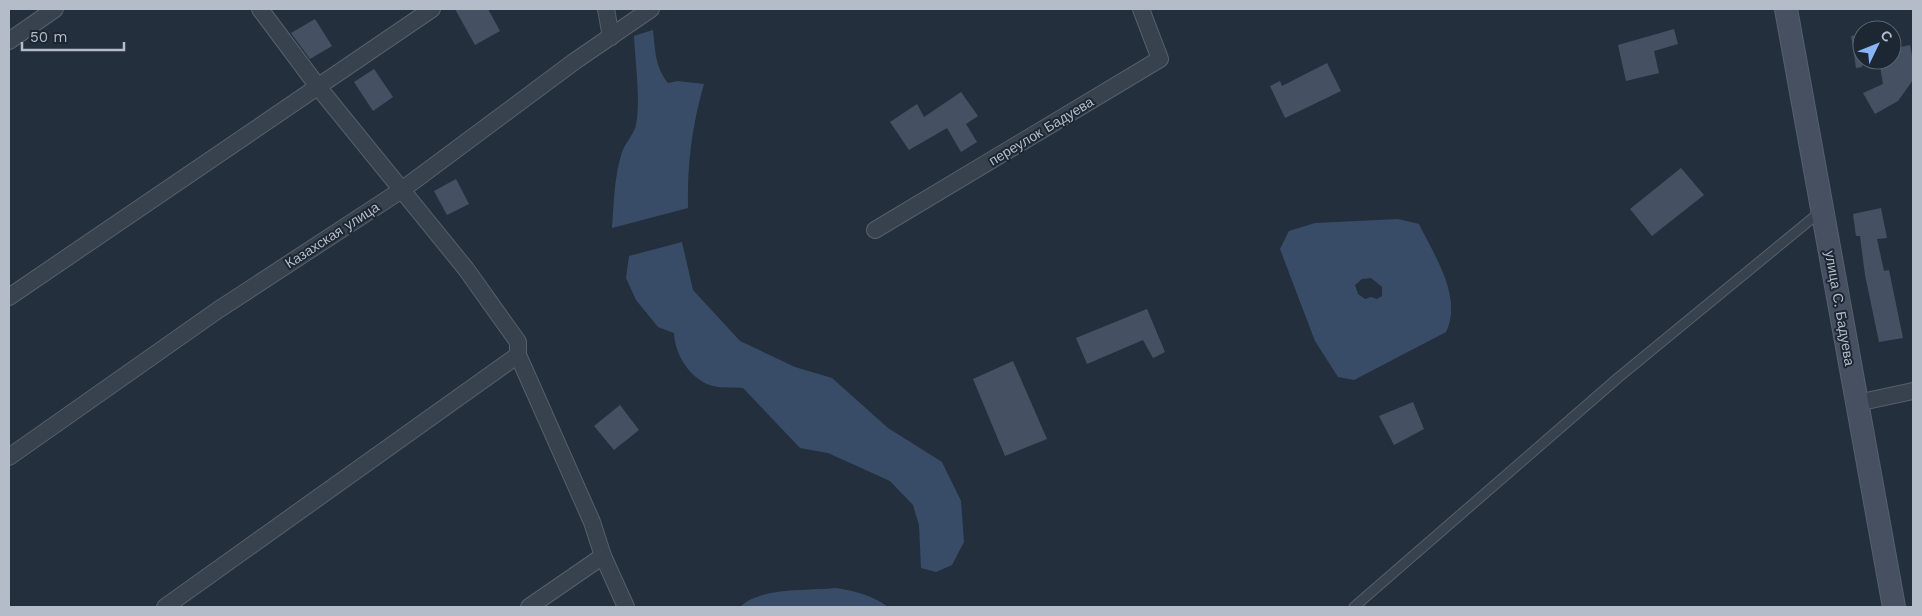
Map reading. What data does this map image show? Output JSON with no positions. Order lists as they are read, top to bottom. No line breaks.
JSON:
{"streets":{"main road":["улица С. Бадуева"],"street":["переулок Бадуева","Казахская улица"]},"scale_bar":"50 m","north":"top right"}
